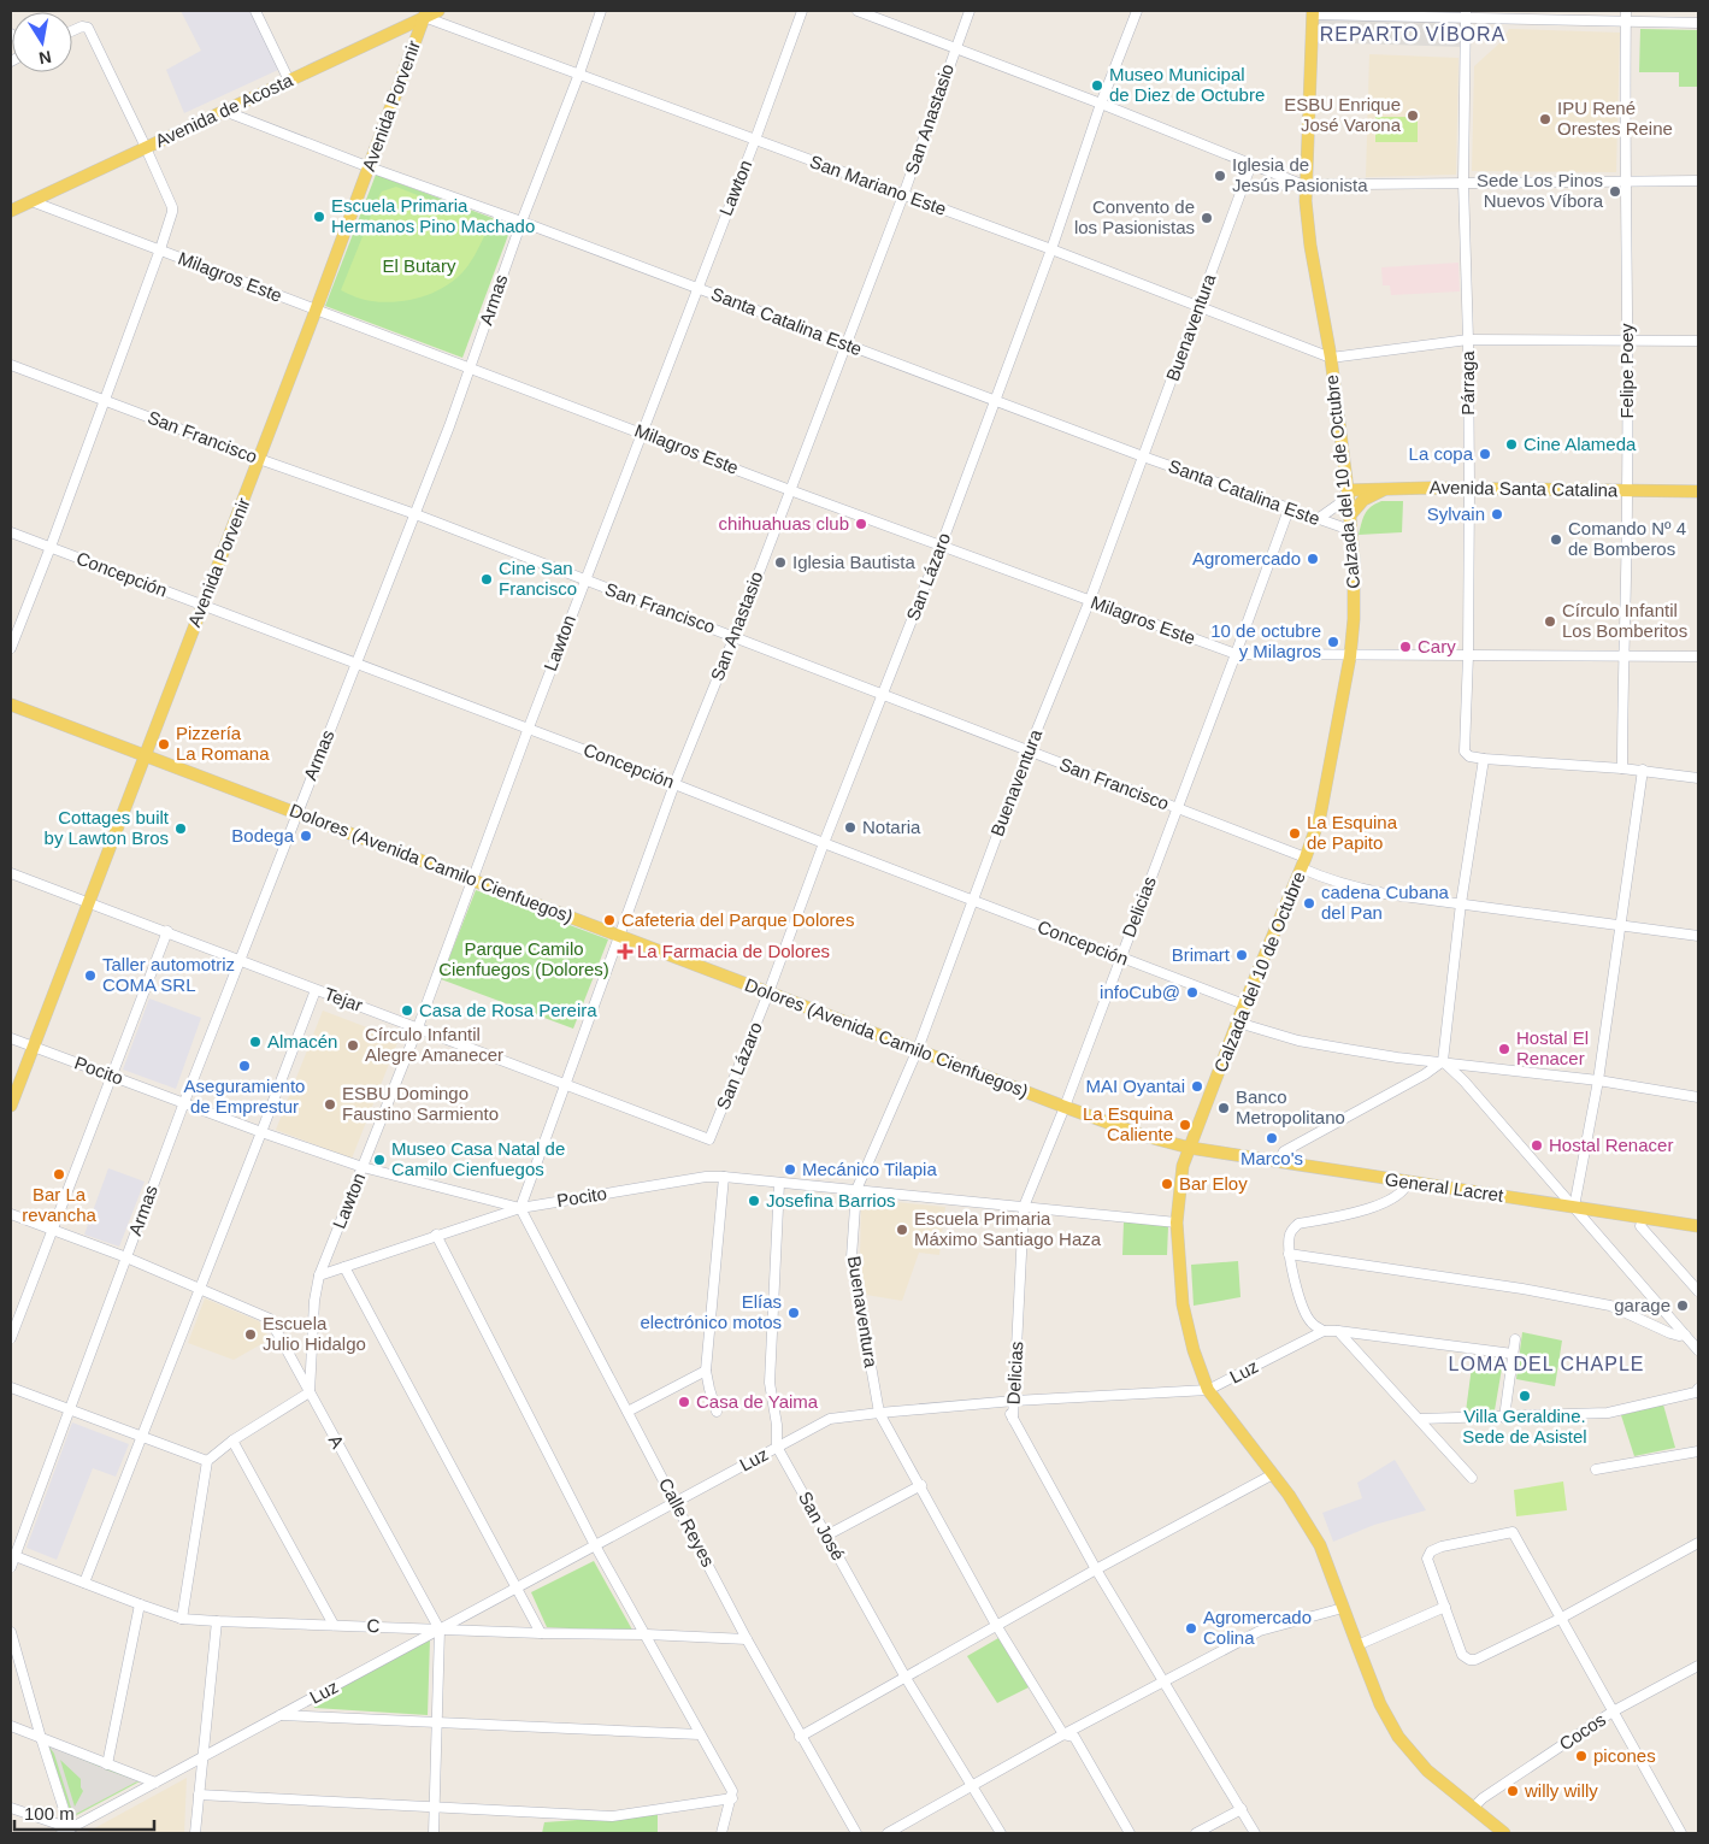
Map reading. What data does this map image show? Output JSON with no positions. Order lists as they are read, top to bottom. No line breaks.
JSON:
{"streets":{"main road":["Avenida Porvenir","Avenida de Acosta","Calzada del 10 de Octubre","Avenida Santa Catalina","Dolores (Avenida Camilo Cienfuegos)","General Lacret"],"street":["San Anastasio","San Mariano Este","Lawton","Milagros Este","Armas","Santa Catalina Este","Buenaventura","Felipe Poey","Párraga","San Francisco","Concepción","San Lázaro","Delicias","Tejar","Pocito","Luz","A","Calle Reyes","San José","C","Cocos"]},"crossings":[["Avenida Porvenir","Avenida de Acosta"],["Avenida Porvenir","San Mariano Este"],["Avenida Porvenir","Milagros Este"],["Avenida Porvenir","Santa Catalina Este"],["Avenida Porvenir","San Francisco"],["Avenida Porvenir","Concepción"],["Avenida Porvenir","Dolores (Avenida Camilo Cienfuegos)"],["Avenida Porvenir","Tejar"],["Avenida Porvenir","Pocito"],["Avenida de Acosta","San Mariano Este"],["Avenida de Acosta","Milagros Este"],["Avenida de Acosta","Santa Catalina Este"],["San Anastasio","San Mariano Este"],["San Anastasio","Milagros Este"],["San Anastasio","Santa Catalina Este"],["San Anastasio","San Francisco"],["San Anastasio","Concepción"],["San Anastasio","Dolores (Avenida Camilo Cienfuegos)"],["San Anastasio","Tejar"],["San Anastasio","Pocito"],["San Anastasio","Calle Reyes"],["San Mariano Este","Lawton"],["San Mariano Este","Armas"],["San Mariano Este","Buenaventura"],["San Mariano Este","Calzada del 10 de Octubre"],["San Mariano Este","San Lázaro"],["Lawton","Milagros Este"],["Lawton","Santa Catalina Este"],["Lawton","San Francisco"],["Lawton","Concepción"],["Lawton","Dolores (Avenida Camilo Cienfuegos)"],["Lawton","Tejar"],["Lawton","Pocito"],["Lawton","A"],["Milagros Este","Armas"],["Milagros Este","Buenaventura"],["Milagros Este","Felipe Poey"],["Milagros Este","Párraga"],["Milagros Este","Calzada del 10 de Octubre"],["Milagros Este","San Lázaro"],["Milagros Este","Delicias"],["Armas","Santa Catalina Este"],["Armas","San Francisco"],["Armas","Concepción"],["Armas","Dolores (Avenida Camilo Cienfuegos)"],["Armas","Tejar"],["Armas","Pocito"],["Armas","A"],["Armas","C"],["Santa Catalina Este","Buenaventura"],["Santa Catalina Este","Calzada del 10 de Octubre"],["Santa Catalina Este","San Lázaro"],["Santa Catalina Este","Delicias"],["Buenaventura","San Francisco"],["Buenaventura","Concepción"],["Buenaventura","Dolores (Avenida Camilo Cienfuegos)"],["Buenaventura","Pocito"],["Buenaventura","Luz"],["Felipe Poey","Avenida Santa Catalina"],["Párraga","Avenida Santa Catalina"],["San Francisco","Calzada del 10 de Octubre"],["San Francisco","San Lázaro"],["San Francisco","Delicias"],["Calzada del 10 de Octubre","Avenida Santa Catalina"],["Calzada del 10 de Octubre","Concepción"],["Calzada del 10 de Octubre","Dolores (Avenida Camilo Cienfuegos)"],["Calzada del 10 de Octubre","Pocito"],["Calzada del 10 de Octubre","General Lacret"],["Calzada del 10 de Octubre","Luz"],["Calzada del 10 de Octubre","Cocos"],["Concepción","San Lázaro"],["Concepción","Delicias"],["San Lázaro","Dolores (Avenida Camilo Cienfuegos)"],["San Lázaro","Tejar"],["Dolores (Avenida Camilo Cienfuegos)","Delicias"],["Dolores (Avenida Camilo Cienfuegos)","General Lacret"],["Delicias","Pocito"],["Delicias","Luz"],["Pocito","Calle Reyes"],["Pocito","San José"],["Luz","A"],["Luz","Calle Reyes"],["Luz","San José"],["Luz","C"],["A","C"],["Calle Reyes","C"]],"districts":["REPARTO VÍBORA","LOMA DEL CHAPLE"],"parks":["El Butary","Parque Camilo Cienfuegos (Dolores)"],"places":{"other":["Museo Municipal de Diez de Octubre","ESBU Enrique José Varona","IPU René Orestes Reine","Iglesia de Jesús Pasionista","Sede Los Pinos Nuevos Víbora","Escuela Primaria Hermanos Pino Machado","Convento de los Pasionistas","Cine Alameda","La copa","Sylvain","chihuahuas club","Comando Nº 4 de Bomberos","Agromercado","Iglesia Bautista","Cine San Francisco","Círculo Infantil Los Bomberitos","10 de octubre y Milagros","Cary","Pizzería La Romana","Notaria","Cottages built by Lawton Bros","La Esquina de Papito","Bodega","cadena Cubana del Pan","Cafeteria del Parque Dolores","Brimart","Taller automotriz COMA SRL","infoCub@","Casa de Rosa Pereira","Almacén","Círculo Infantil Alegre Amanecer","Hostal El Renacer","Aseguramiento de Emprestur","MAI Oyantai","ESBU Domingo Faustino Sarmiento","Banco Metropolitano","La Esquina Caliente","Marco's","Hostal Renacer","Museo Casa Natal de Camilo Cienfuegos","Mecánico Tilapia","Bar La revancha","Bar Eloy","Josefina Barrios","Escuela Primaria Máximo Santiago Haza","garage","Elías electrónico motos","Escuela Julio Hidalgo","Villa Geraldine. Sede de Asistel","Casa de Yaima","Agromercado Colina","picones","willy willy"],"health":["La Farmacia de Dolores"]},"scale_bar":"100 m","north":"bottom"}
